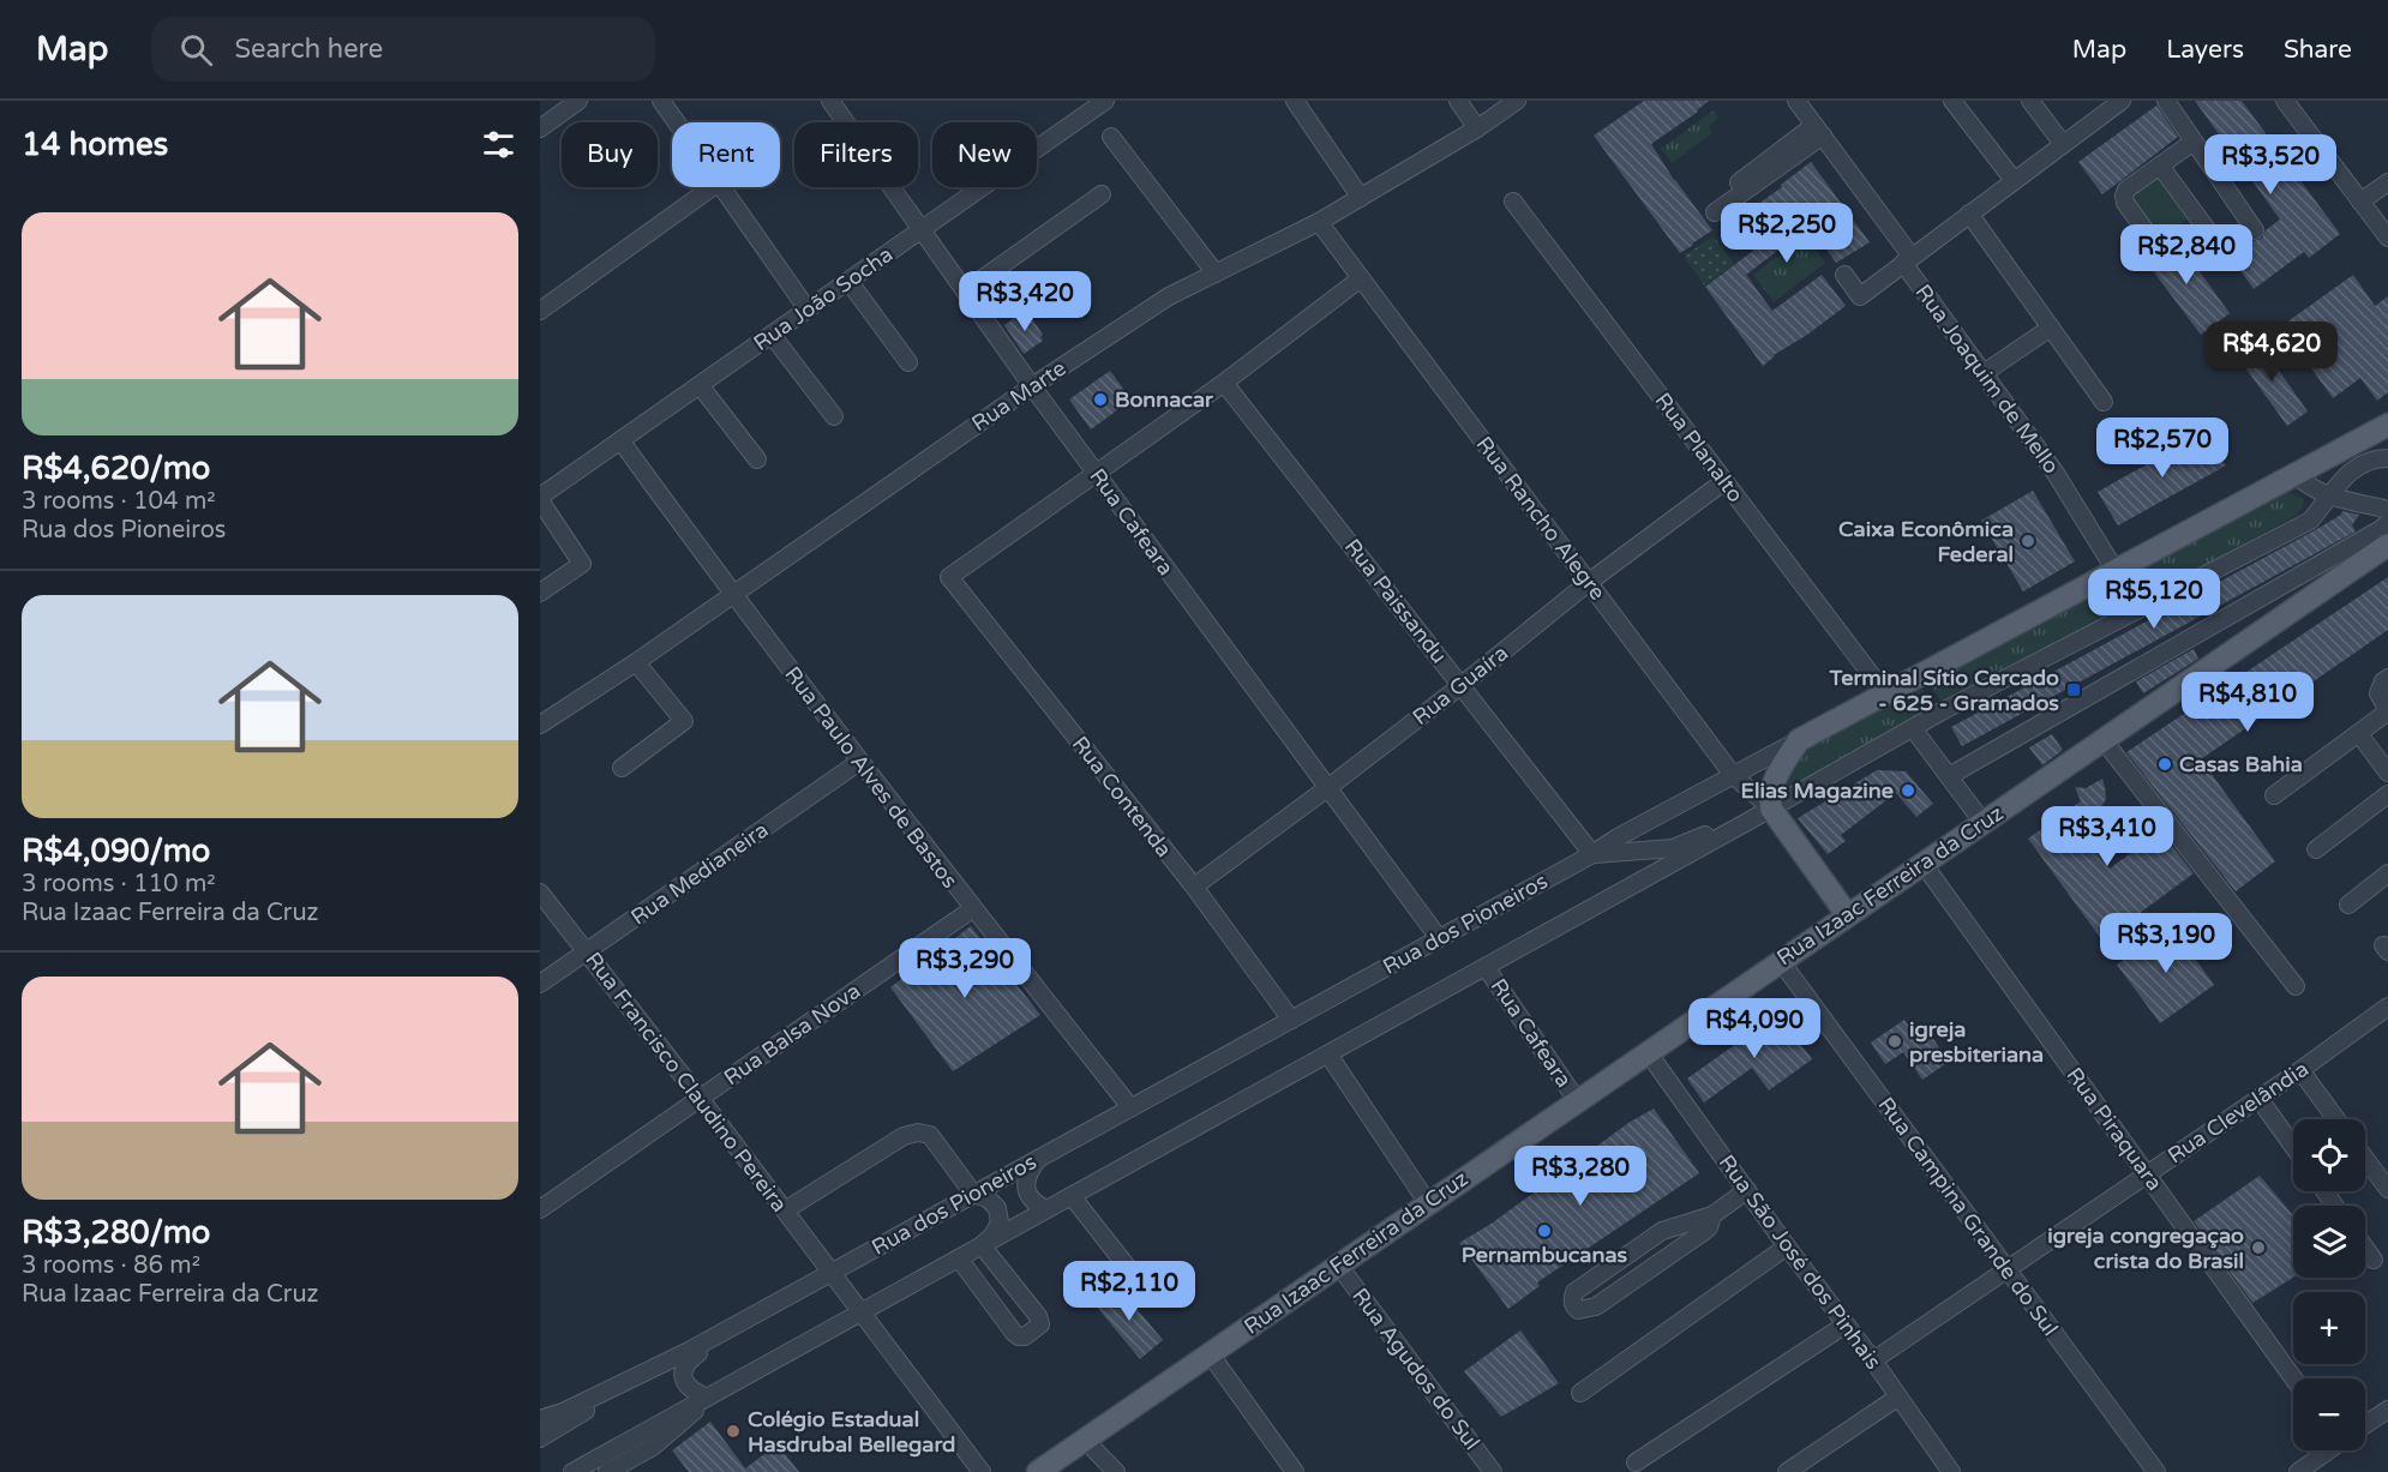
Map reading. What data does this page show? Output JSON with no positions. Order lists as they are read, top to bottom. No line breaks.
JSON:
{"streets":{"main road":["Rua Rancho Alegre","Rua Izaac Ferreira da Cruz","Rua dos Pioneiros"],"street":["Rua João Socha","Rua Joaquim de Mello","Rua Marte","Rua Planalto","Rua Cafeara","Rua Paissandu","Rua Guaíra","Rua Paulo Alves de Bastos","Rua Contenda","Rua Medianeira","Rua Balsa Nova","Rua Francisco Claudino Pereira","Rua Clevelândia","Rua Piraquara","Rua Campina Grande do Sul","Rua São José dos Pinhais","Rua Agudos do Sul"]},"crossings":[["Rua João Socha","Rua Cafeara"],["Rua João Socha","Rua Paulo Alves de Bastos"],["Rua Joaquim de Mello","Rua dos Pioneiros"],["Rua Marte","Rua Rancho Alegre"],["Rua Marte","Rua Cafeara"],["Rua Marte","Rua Paulo Alves de Bastos"],["Rua Planalto","Rua Guaíra"],["Rua Planalto","Rua dos Pioneiros"],["Rua Rancho Alegre","Rua Guaíra"],["Rua Rancho Alegre","Rua Izaac Ferreira da Cruz"],["Rua Rancho Alegre","Rua dos Pioneiros"],["Rua Cafeara","Rua Guaíra"],["Rua Cafeara","Rua Contenda"],["Rua Cafeara","Rua Izaac Ferreira da Cruz"],["Rua Cafeara","Rua dos Pioneiros"],["Rua Paissandu","Rua Guaíra"],["Rua Paissandu","Rua dos Pioneiros"],["Rua Guaíra","Rua Contenda"],["Rua Paulo Alves de Bastos","Rua Medianeira"],["Rua Paulo Alves de Bastos","Rua dos Pioneiros"],["Rua Paulo Alves de Bastos","Rua Balsa Nova"],["Rua Contenda","Rua dos Pioneiros"],["Rua Medianeira","Rua Francisco Claudino Pereira"],["Rua Izaac Ferreira da Cruz","Rua Piraquara"],["Rua Izaac Ferreira da Cruz","Rua Campina Grande do Sul"],["Rua Izaac Ferreira da Cruz","Rua São José dos Pinhais"],["Rua Izaac Ferreira da Cruz","Rua Agudos do Sul"],["Rua dos Pioneiros","Rua Francisco Claudino Pereira"],["Rua Balsa Nova","Rua Francisco Claudino Pereira"],["Rua Clevelândia","Rua Piraquara"],["Rua Clevelândia","Rua Campina Grande do Sul"],["Rua Clevelândia","Rua São José dos Pinhais"]],"places":{"other":["Bonnacar","Caixa Econômica Federal","Casas Bahia","Elias Magazine","igreja presbiteriana","Pernambucanas","igreja congregaçao crista do Brasil","Colégio Estadual Hasdrubal Bellegard"],"transit":["Terminal Sítio Cercado - 625 - Gramados"]},"page":{"header":"Map","search":"Search here","nav":["Map","Layers","Share"],"heading":"14 homes","chip":["Buy","Rent","Filters","New"],"price":["R$3,520","R$2,250","R$2,840","R$3,420","R$4,620","R$2,570","R$5,120","R$4,810","R$3,410","R$3,190","R$3,290","R$4,090","R$3,280","R$2,110"],"list":[{"name":"R$4,620/mo","note":"3 rooms · 104 m² · Rua dos Pioneiros"},{"name":"R$4,090/mo","note":"3 rooms · 110 m² · Rua Izaac Ferreira da Cruz"},{"name":"R$3,280/mo","note":"3 rooms · 86 m² · Rua Izaac Ferreira da Cruz"}],"map_buttons":["+","−"]}}
